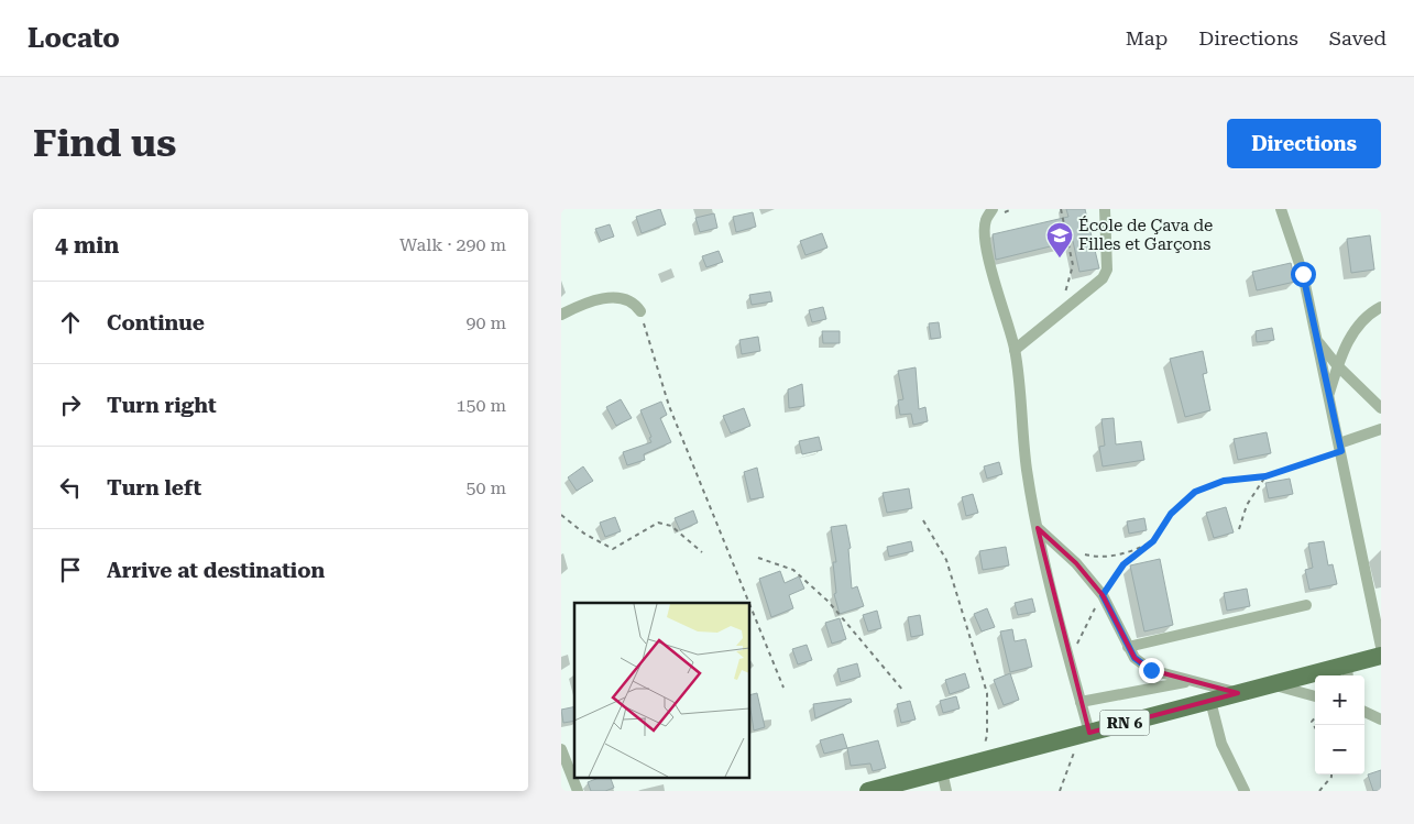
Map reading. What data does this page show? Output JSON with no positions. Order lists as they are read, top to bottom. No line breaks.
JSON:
{"streets":{"main road":["RN 6"]},"places":{"school or university":["École de Çava de Filles et Garçons"]},"page":{"header":"Locato","nav":["Map","Directions","Saved"],"buttons":"Directions","title":"Find us","heading":["4 min","Walk · 290 m"],"list":[["Continue","90 m"],["Turn right","150 m"],["Turn left","50 m"],"Arrive at destination"],"map_buttons":["+","−"]}}
